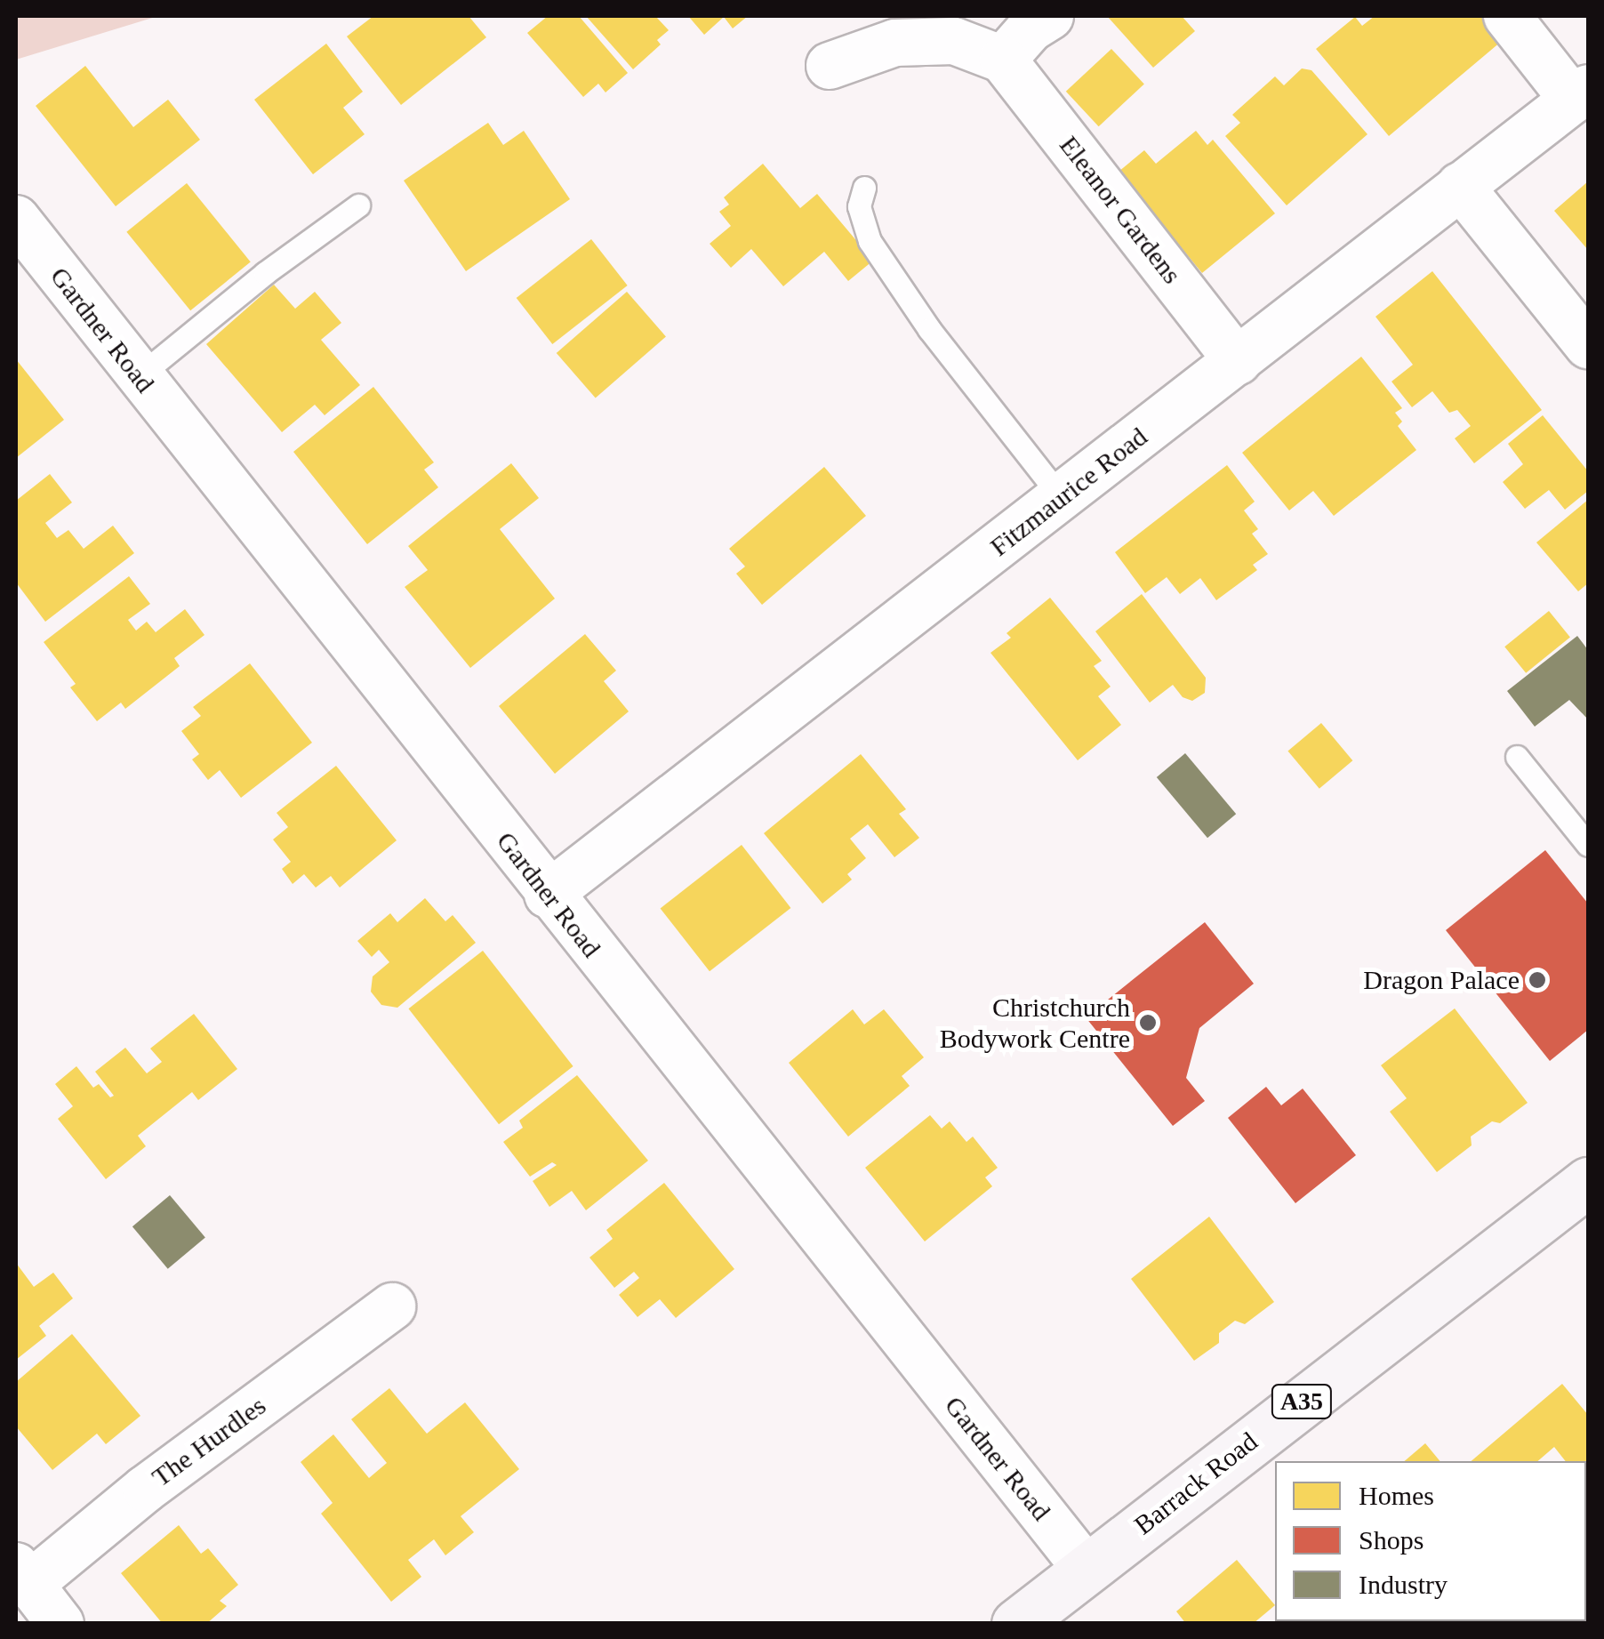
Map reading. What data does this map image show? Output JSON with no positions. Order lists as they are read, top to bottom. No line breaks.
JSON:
{"streets":{"main road":["A35","Barrack Road"],"street":["Eleanor Gardens","Gardner Road","Fitzmaurice Road","The Hurdles"]},"crossings":[["Eleanor Gardens","Fitzmaurice Road"],["Gardner Road","Fitzmaurice Road"],["Gardner Road","Barrack Road"]],"places":["Dragon Palace","Christchurch Bodywork Centre"],"legend":["Homes","Shops","Industry"]}
